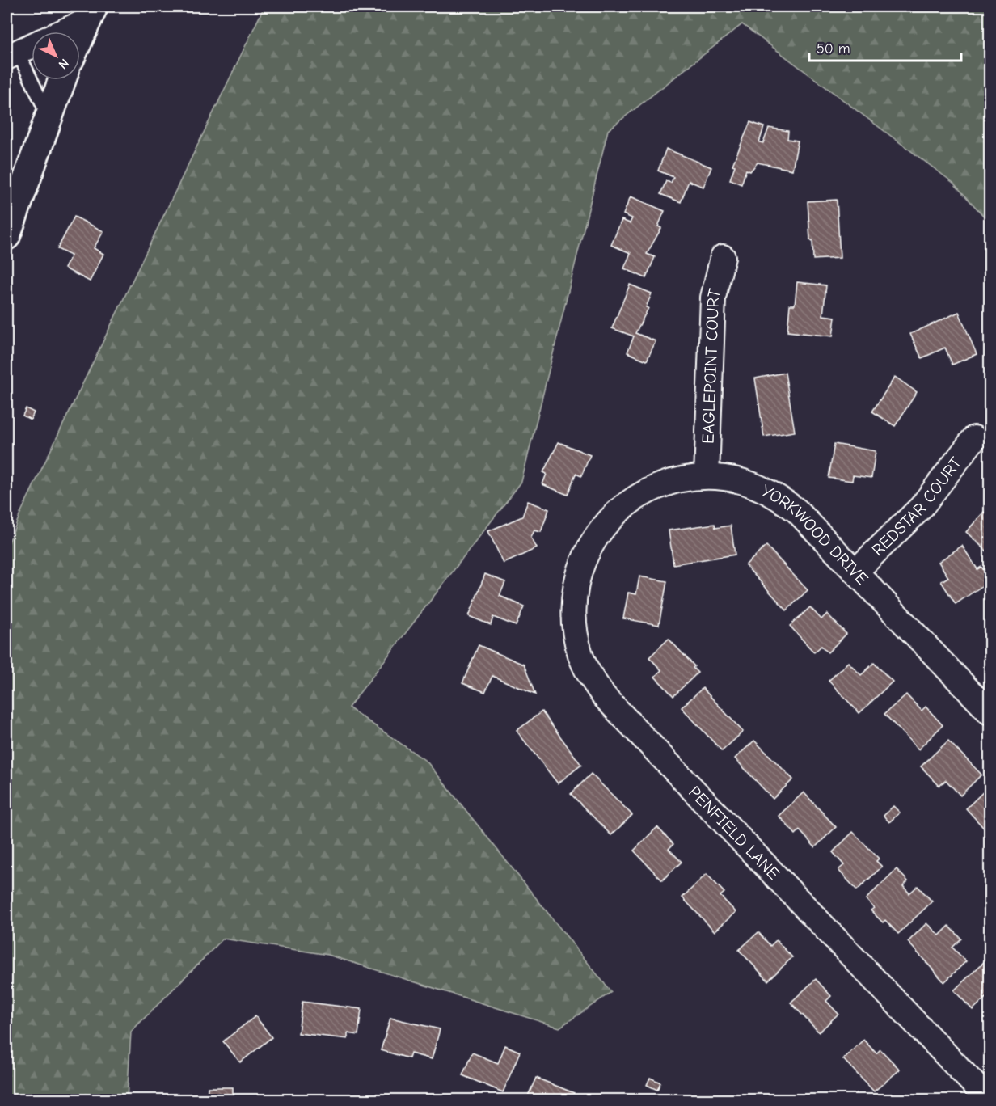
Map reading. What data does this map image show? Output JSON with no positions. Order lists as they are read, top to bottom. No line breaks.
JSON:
{"streets":{"street":["EAGLEPOINT COURT","REDSTAR COURT","YORKWOOD DRIVE","PENFIELD LANE"]},"crossings":[["EAGLEPOINT COURT","YORKWOOD DRIVE"],["REDSTAR COURT","YORKWOOD DRIVE"],["YORKWOOD DRIVE","PENFIELD LANE"]],"scale_bar":"50 m","north":"bottom right"}
